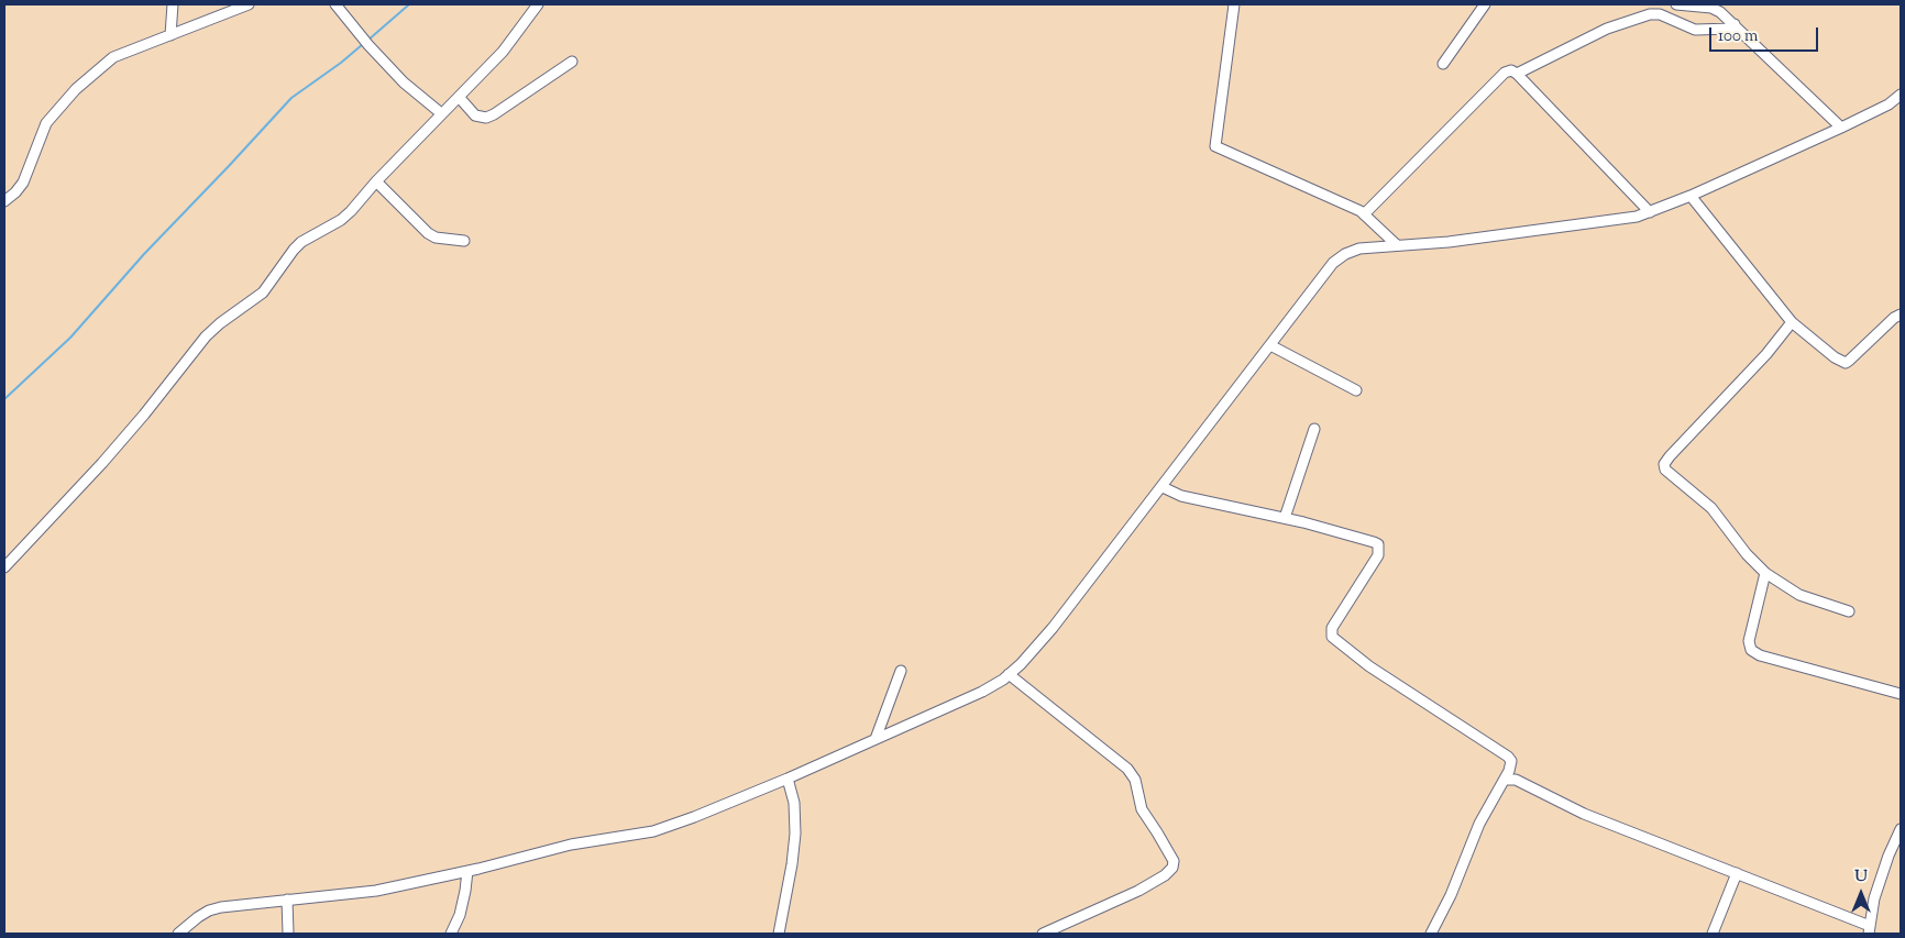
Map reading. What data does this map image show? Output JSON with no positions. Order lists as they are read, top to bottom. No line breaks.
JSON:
{"scale_bar":"100 m","north":"top"}
